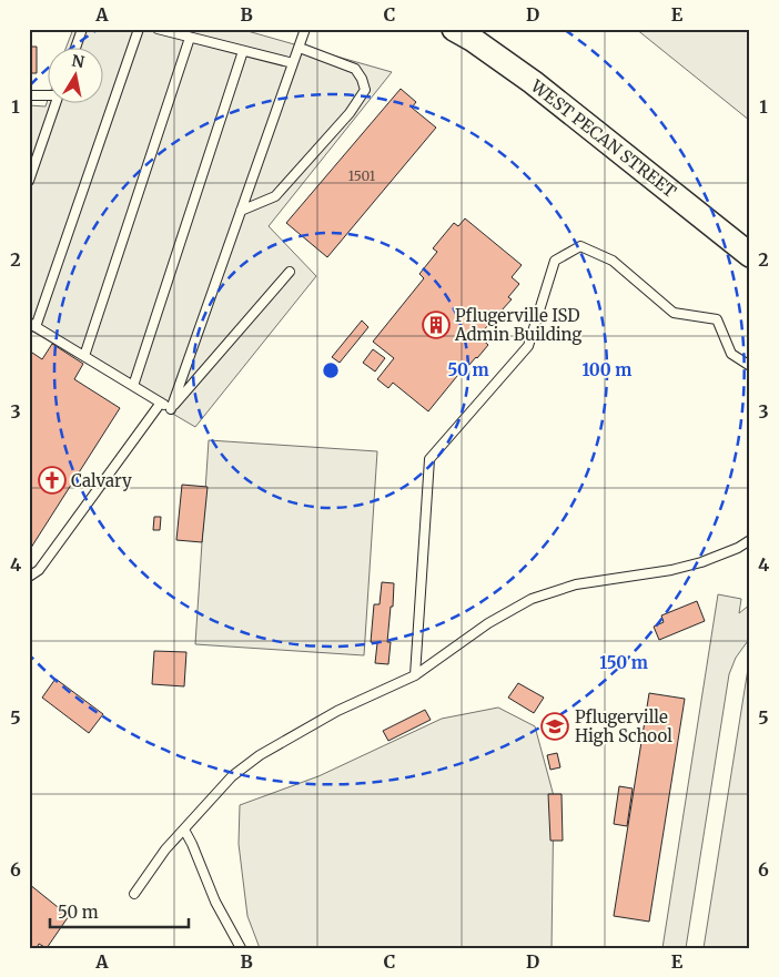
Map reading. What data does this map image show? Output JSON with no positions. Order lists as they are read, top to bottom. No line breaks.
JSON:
{"streets":{"main road":["WEST PECAN STREET"]},"places":{"building":["Pflugerville ISD Admin Building"],"church":["Calvary"],"school or university":["Pflugerville High School"]},"house_numbers":["1501"],"scale_bar":"50 m","north":"top","grid":{"columns":["A","B","C","D","E"],"rows":["1","2","3","4","5","6"]},"rings":["50 m","100 m","150 m"]}
